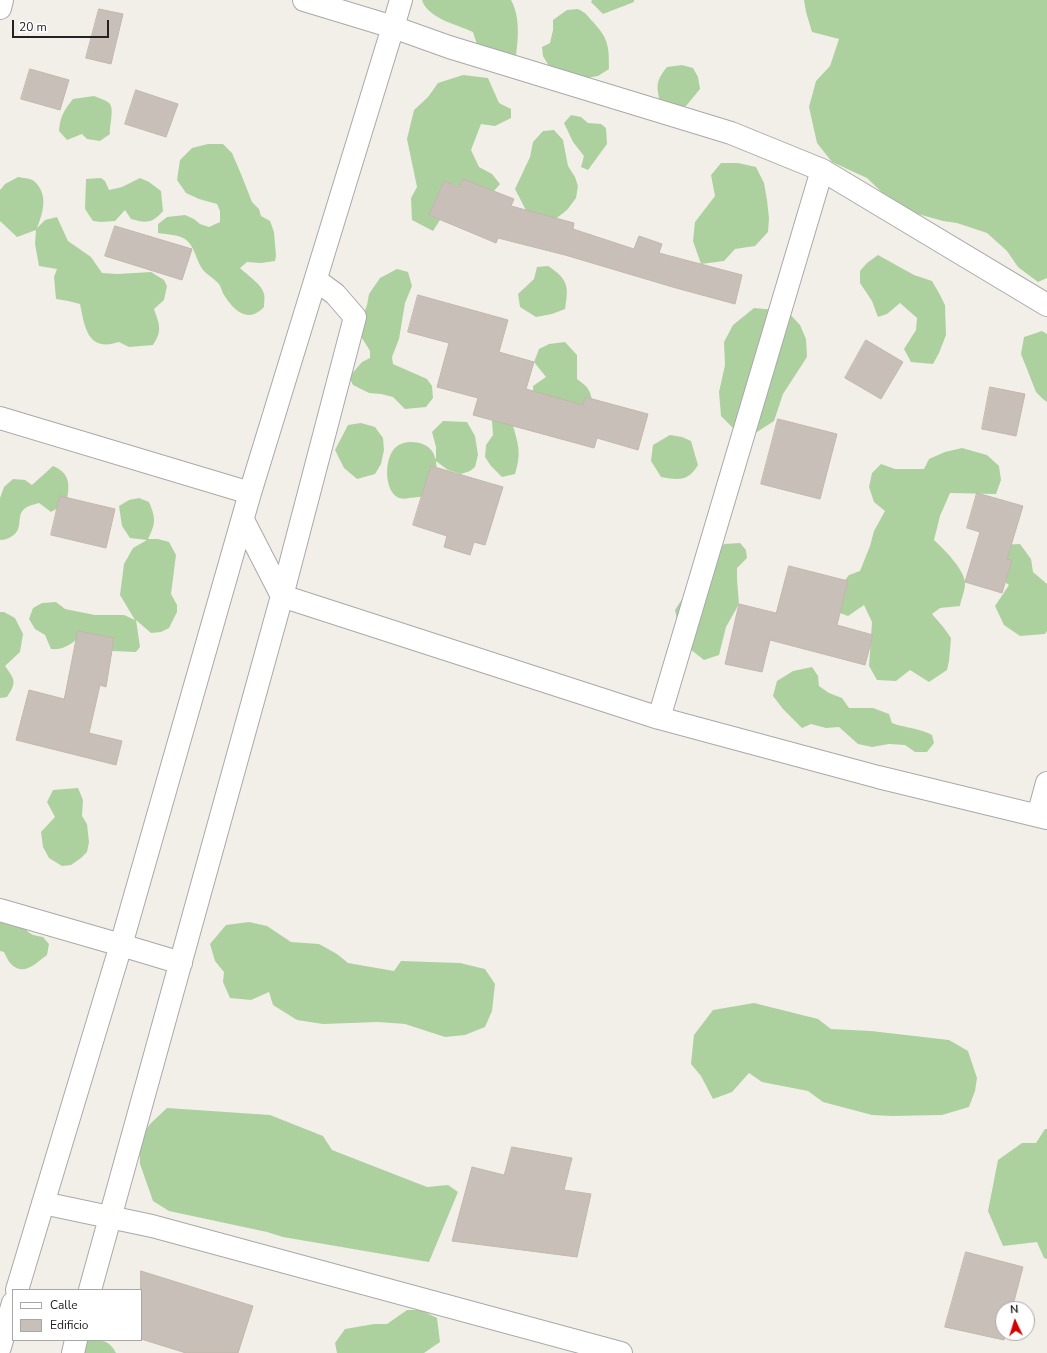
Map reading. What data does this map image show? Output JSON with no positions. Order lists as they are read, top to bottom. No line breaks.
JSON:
{"legend":["Calle","Edificio"],"scale_bar":"20 m","north":"top"}
